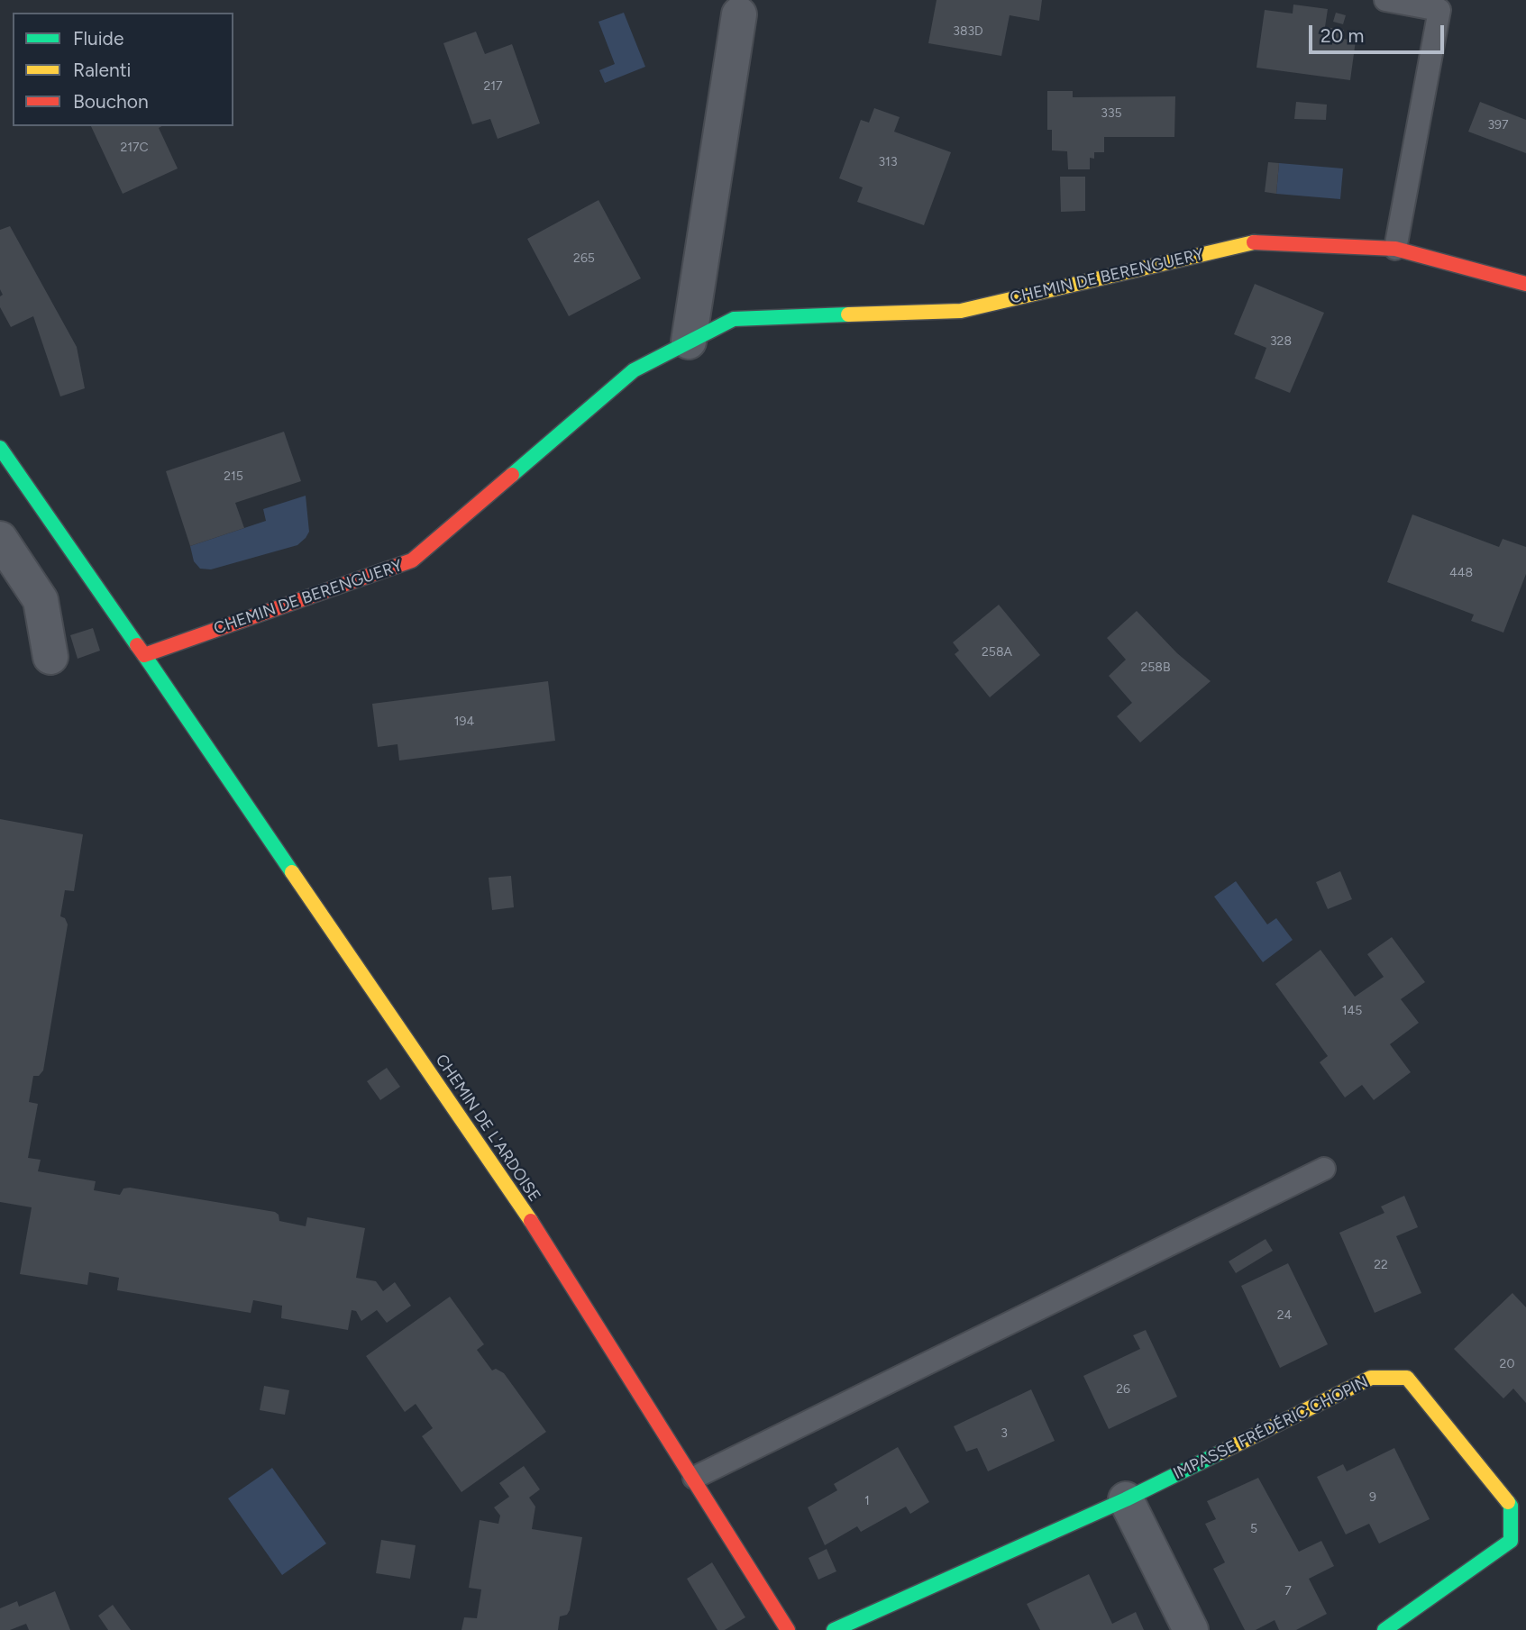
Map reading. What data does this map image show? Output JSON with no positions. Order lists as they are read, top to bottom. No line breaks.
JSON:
{"streets":{"street":["CHEMIN DE BERENGUERY","CHEMIN DE L'ARDOISE","IMPASSE FRÉDÉRIC CHOPIN"]},"crossings":[["CHEMIN DE BERENGUERY","CHEMIN DE L'ARDOISE"]],"house_numbers":["383D","217","335","397","217C","313","265","328","215","448","258A","258B","194","145","22","24","20","26","3","9","1","5","7"],"legend":["Fluide","Ralenti","Bouchon"],"scale_bar":"20 m"}
